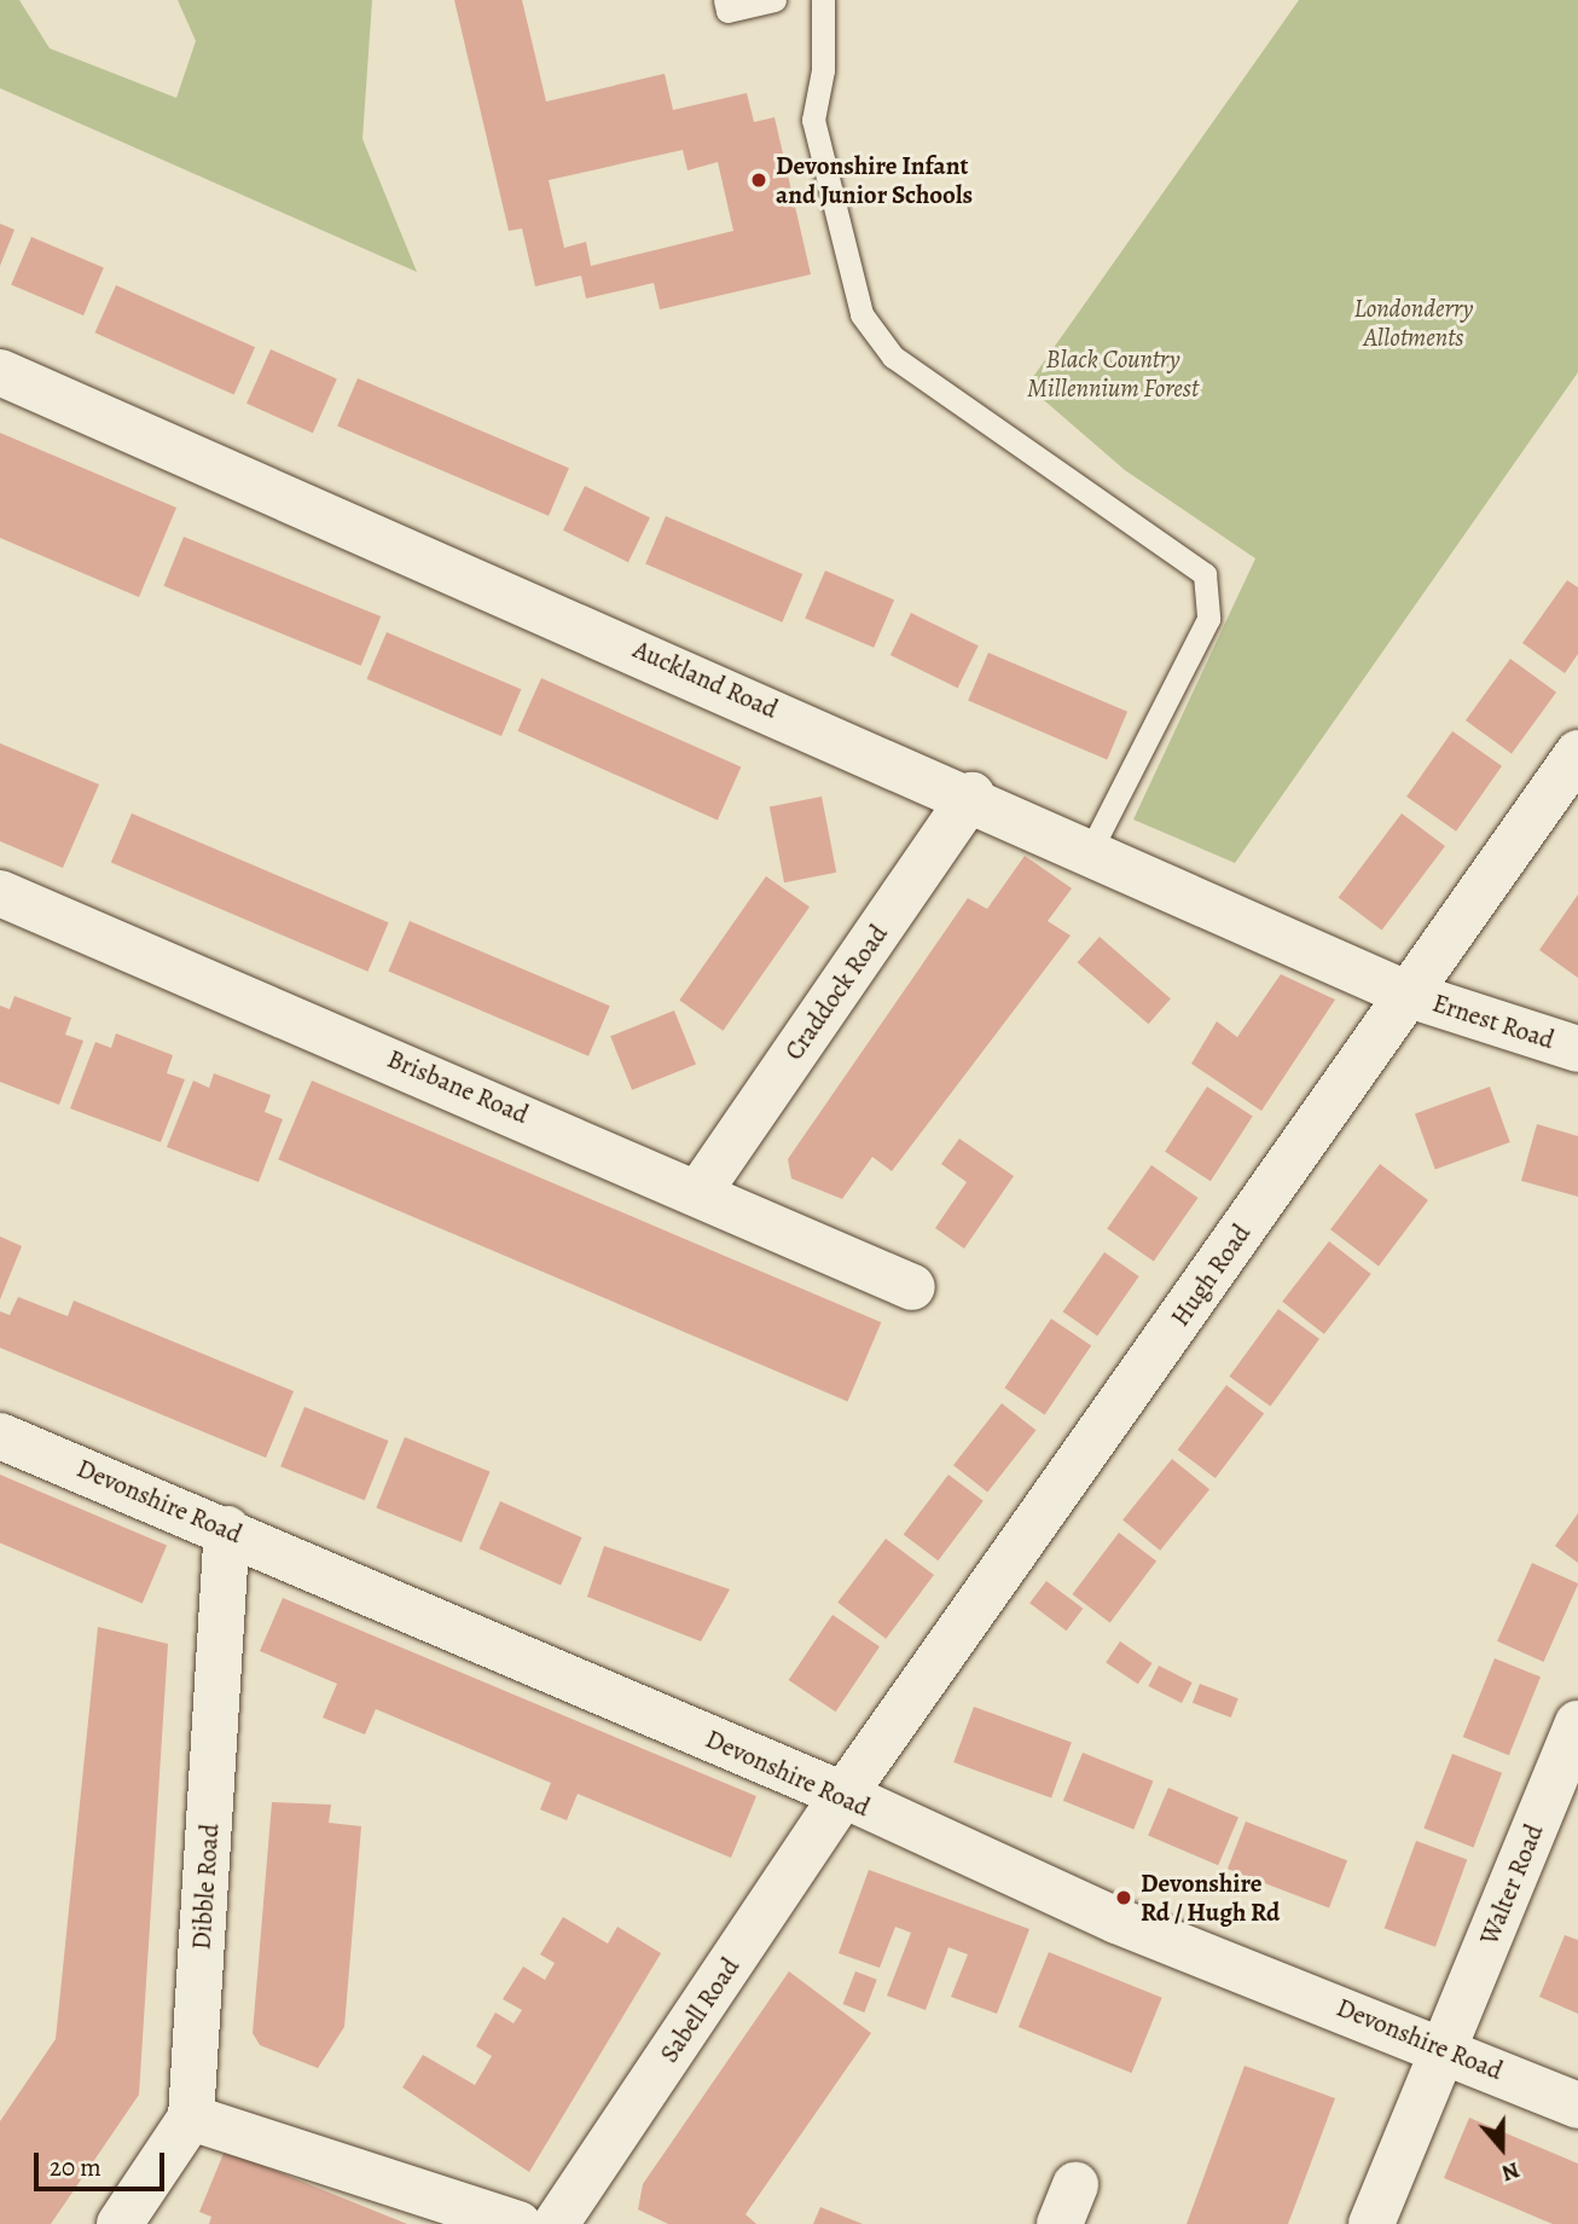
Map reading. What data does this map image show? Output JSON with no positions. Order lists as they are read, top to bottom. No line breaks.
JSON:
{"streets":{"street":["Auckland Road","Craddock Road","Ernest Road","Brisbane Road","Hugh Road","Devonshire Road","Walter Road","Dibble Road","Sabell Road"]},"crossings":[["Auckland Road","Craddock Road"],["Auckland Road","Ernest Road"],["Auckland Road","Hugh Road"],["Craddock Road","Brisbane Road"],["Ernest Road","Hugh Road"],["Hugh Road","Devonshire Road"],["Hugh Road","Sabell Road"],["Devonshire Road","Walter Road"],["Devonshire Road","Dibble Road"],["Devonshire Road","Sabell Road"]],"parks":["Londonderry Allotments","Black Country Millennium Forest"],"places":["Devonshire Infant and Junior Schools","Devonshire Rd / Hugh Rd"],"scale_bar":"20 m","north":"bottom"}
